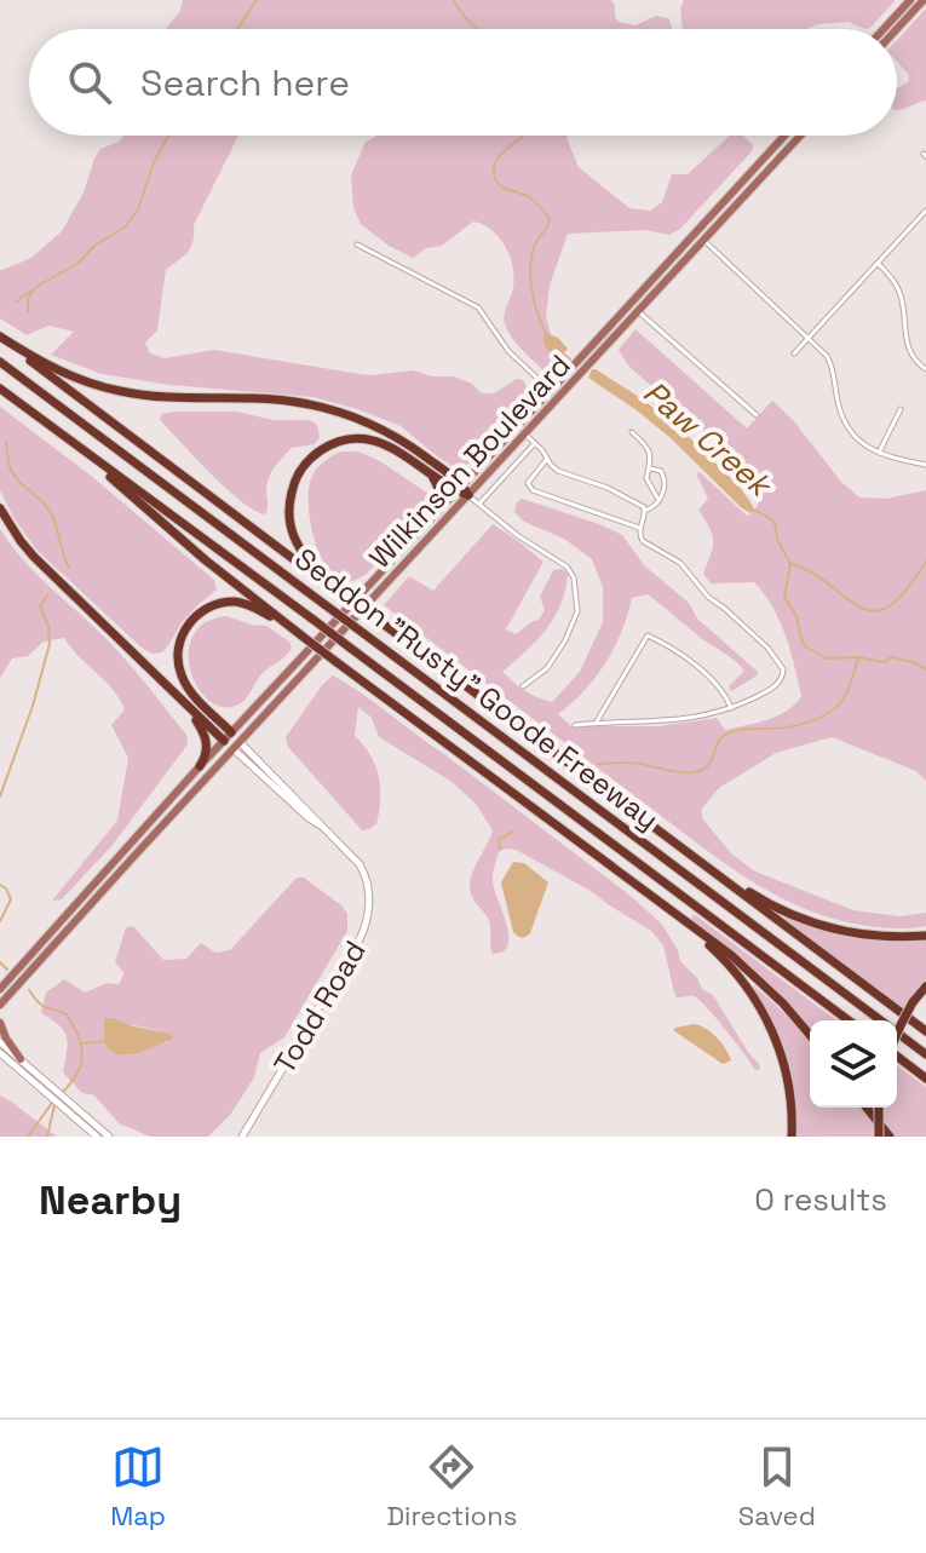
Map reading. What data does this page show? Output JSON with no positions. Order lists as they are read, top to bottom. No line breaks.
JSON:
{"streets":{"highway":["Seddon \"Rusty\" Goode Freeway"],"main road":["Wilkinson Boulevard"],"street":["Todd Road"]},"crossings":[["Wilkinson Boulevard","Todd Road"]],"water":["Paw Creek"],"page":{"search":"Search here","heading":["Nearby","0 results"],"nav":["Map","Directions","Saved"]}}
